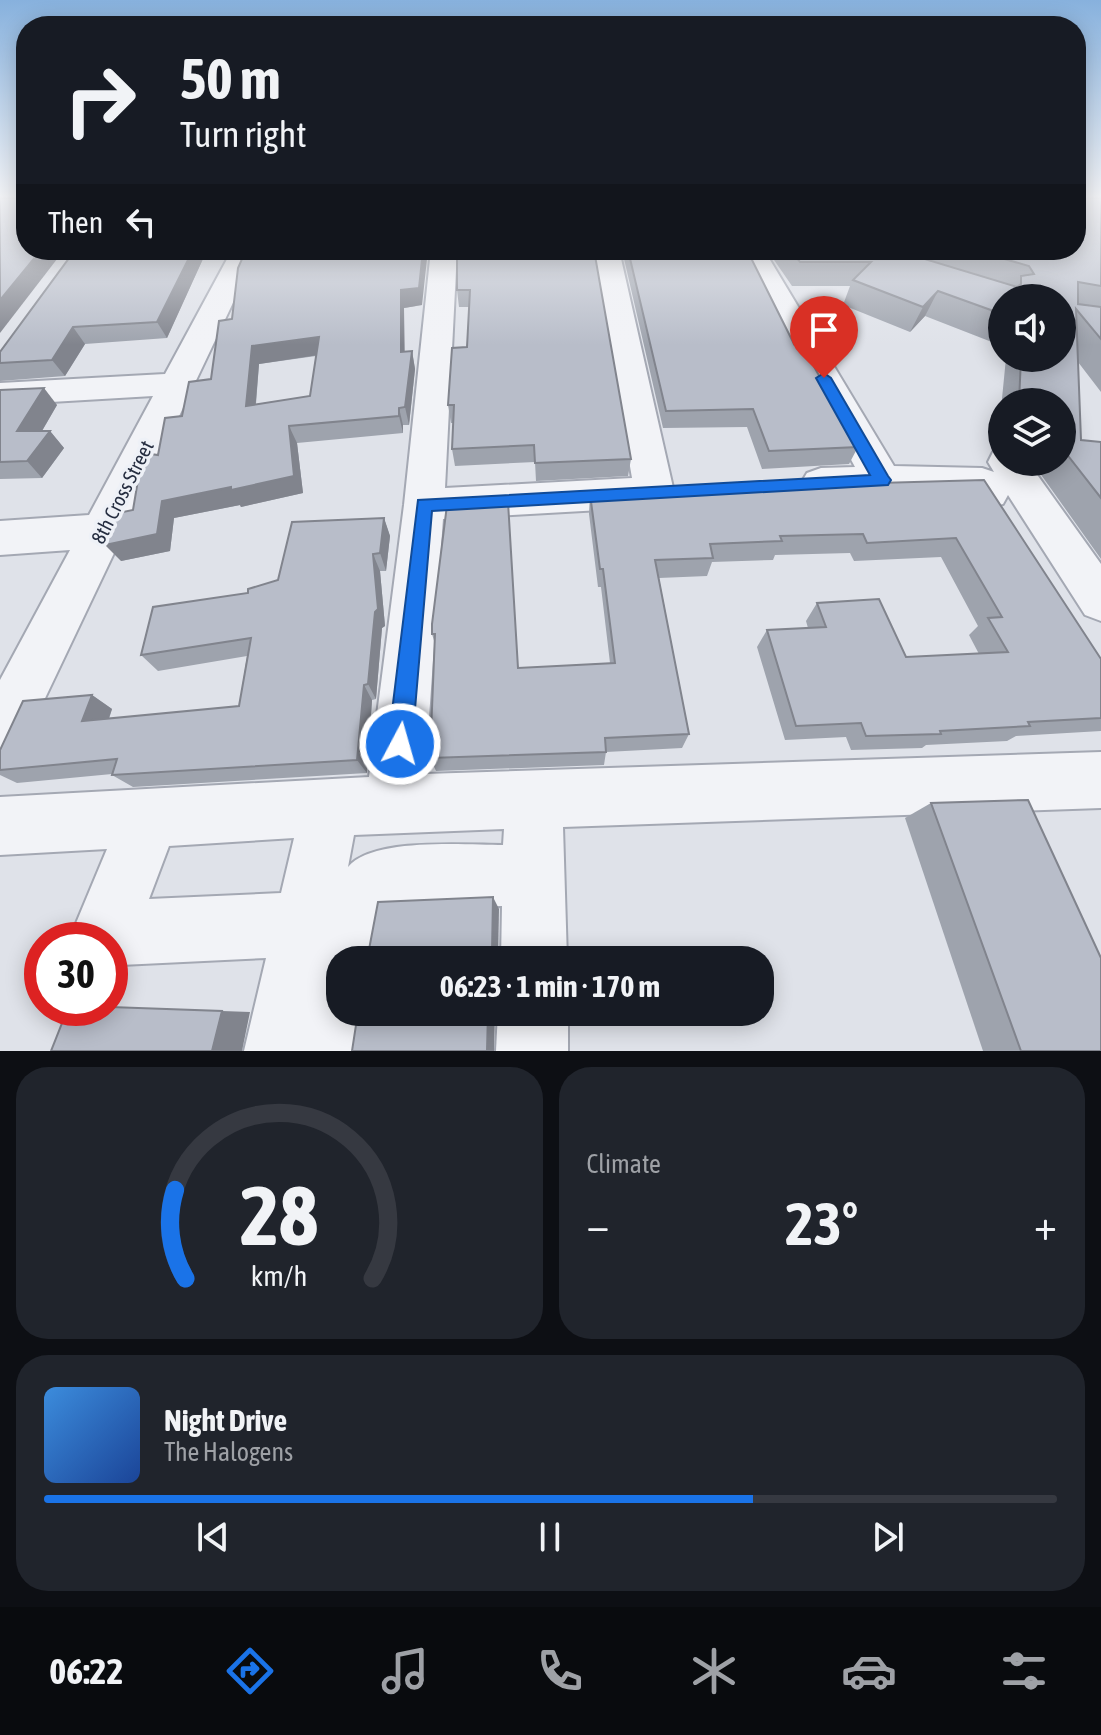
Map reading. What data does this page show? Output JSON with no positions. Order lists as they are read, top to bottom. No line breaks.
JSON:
{"streets":{"street":["8th Cross Street"]},"page":{"turn":["50 m","Turn right"],"then":"Then","limit":"30","trip":"06:23 · 1 min · 170 m","tile":"Climate","heat":["−","23°","+"],"song":["Night Drive","The Halogens"],"tabs":"06:22","gauge":["28","km/h"]}}
